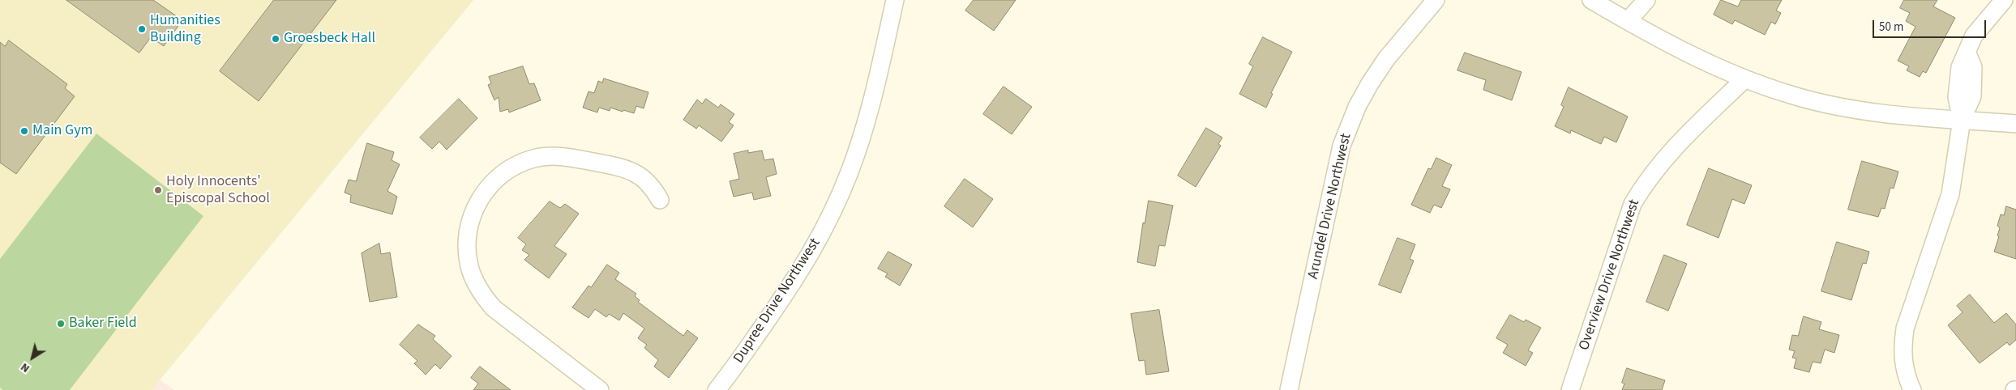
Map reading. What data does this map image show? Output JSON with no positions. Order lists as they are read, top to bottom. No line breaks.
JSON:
{"streets":{"street":["Arundel Drive Northwest","Overview Drive Northwest","Dupree Drive Northwest"]},"places":["Humanities Building","Groesbeck Hall","Main Gym","Holy Innocents' Episcopal School","Baker Field"],"scale_bar":"50 m","north":"bottom left"}
